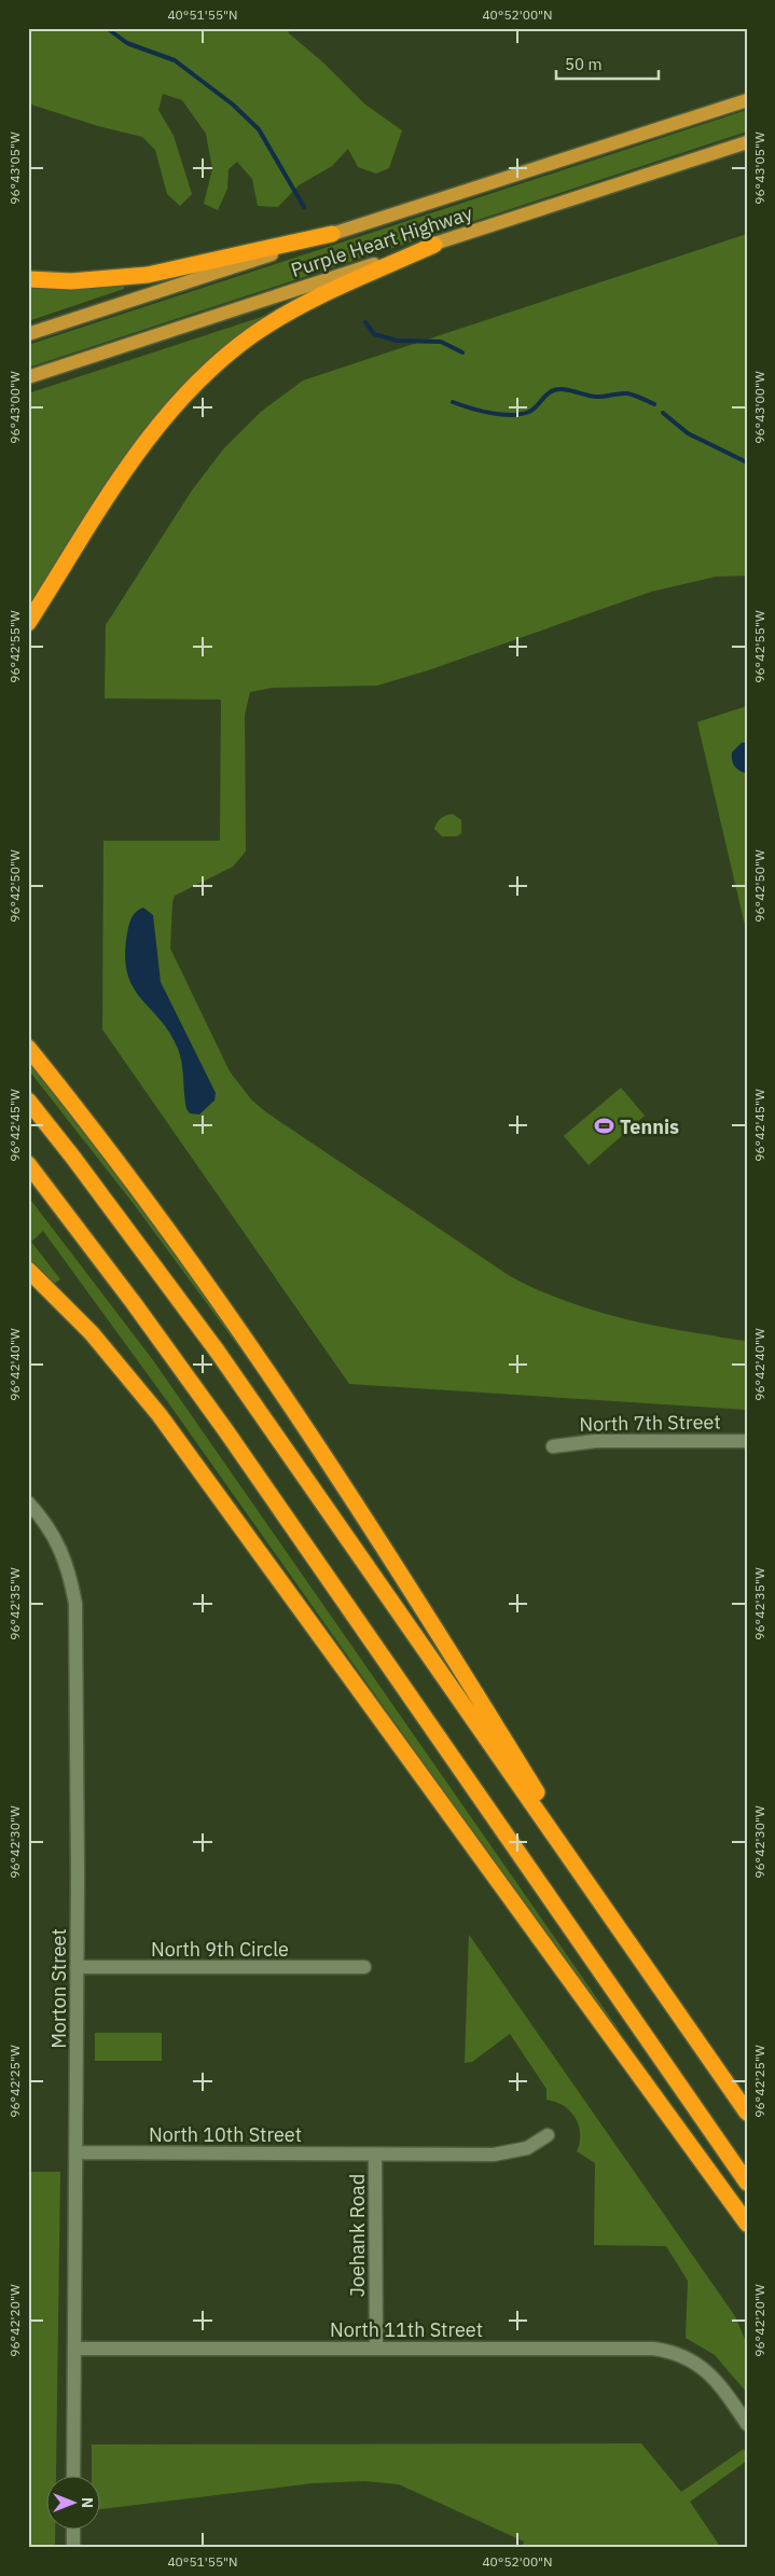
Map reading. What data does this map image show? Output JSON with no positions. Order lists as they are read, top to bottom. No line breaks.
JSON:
{"streets":{"main road":["Purple Heart Highway"],"street":["North 7th Street","North 9th Circle","Morton Street","North 10th Street","Joehank Road","North 11th Street"]},"crossings":[["North 9th Circle","Morton Street"],["Morton Street","North 10th Street"],["Morton Street","North 11th Street"],["North 10th Street","Joehank Road"],["Joehank Road","North 11th Street"]],"places":{"sports":["Tennis"]},"scale_bar":"50 m","north":"right","coordinates":["40°51'55\"N","40°52'00\"N","96°43'05\"W","96°43'00\"W","96°42'55\"W","96°42'50\"W","96°42'45\"W","96°42'40\"W","96°42'35\"W","96°42'30\"W","96°42'25\"W","96°42'20\"W"]}
